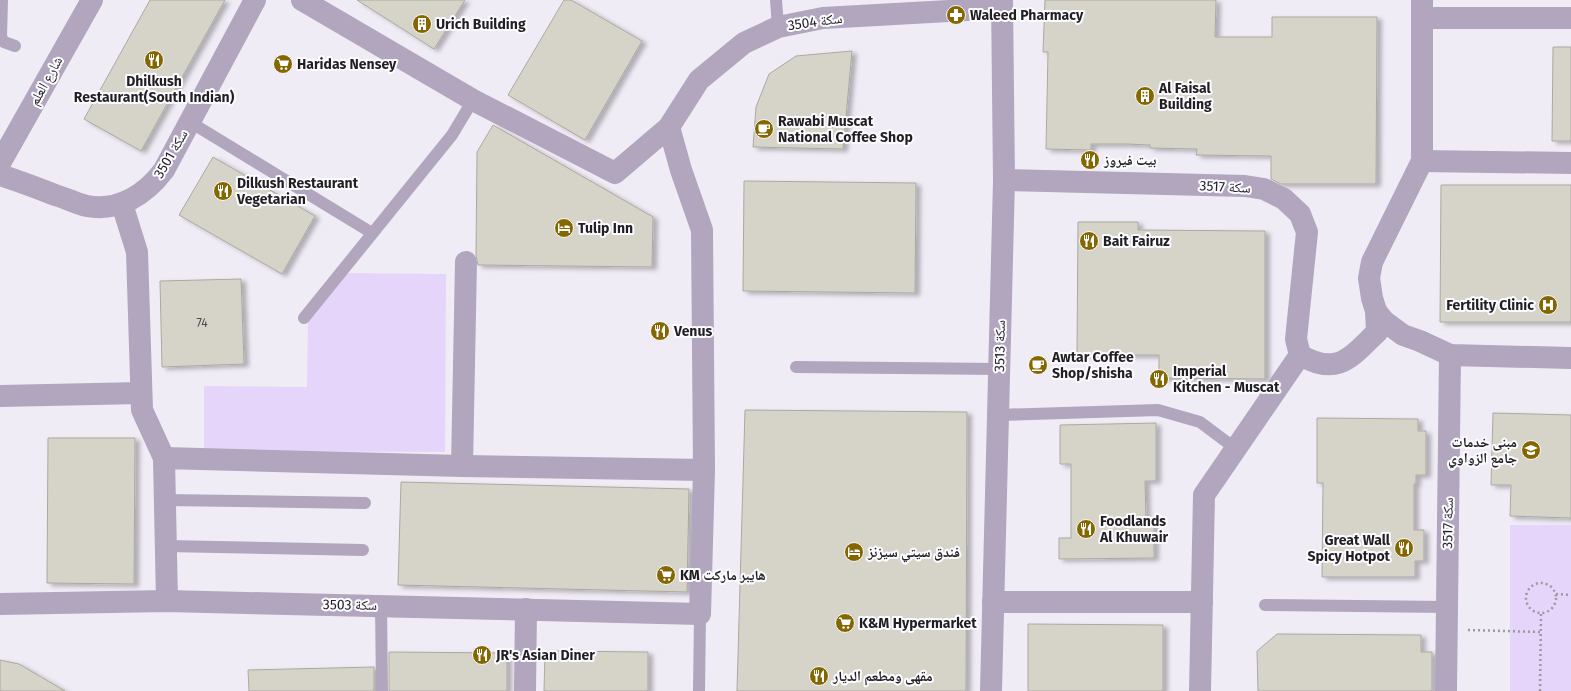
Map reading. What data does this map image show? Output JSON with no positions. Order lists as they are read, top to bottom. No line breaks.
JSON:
{"streets":{"street":["سكة 3504","شارع العلم","سكة 3501","سكة 3517","سكة 3513","سكة 3503"]},"crossings":[["سكة 3504","سكة 3513"],["سكة 3517","سكة 3513"]],"places":{"pharmacy":["Waleed Pharmacy"],"building":["Urich Building","Al Faisal Building"],"restaurant":["Dhilkush Restaurant(South Indian)","بيت فيروز","Dilkush Restaurant Vegetarian","Bait Fairuz","Venus","Imperial Kitchen - Muscat","Foodlands Al Khuwair","Great Wall Spicy Hotpot","JR's Asian Diner","مقهى ومطعم الديار"],"supermarket":["Haridas Nensey","KM هايبر ماركت","K&M Hypermarket"],"cafe":["Rawabi Muscat National Coffee Shop","Awtar Coffee Shop/shisha"],"hotel":["Tulip Inn","فندق سيتي سيزنز"],"hospital":["Fertility Clinic"],"school or university":["مبنى خدمات جامع الزواوي"]},"house_numbers":["74"]}
